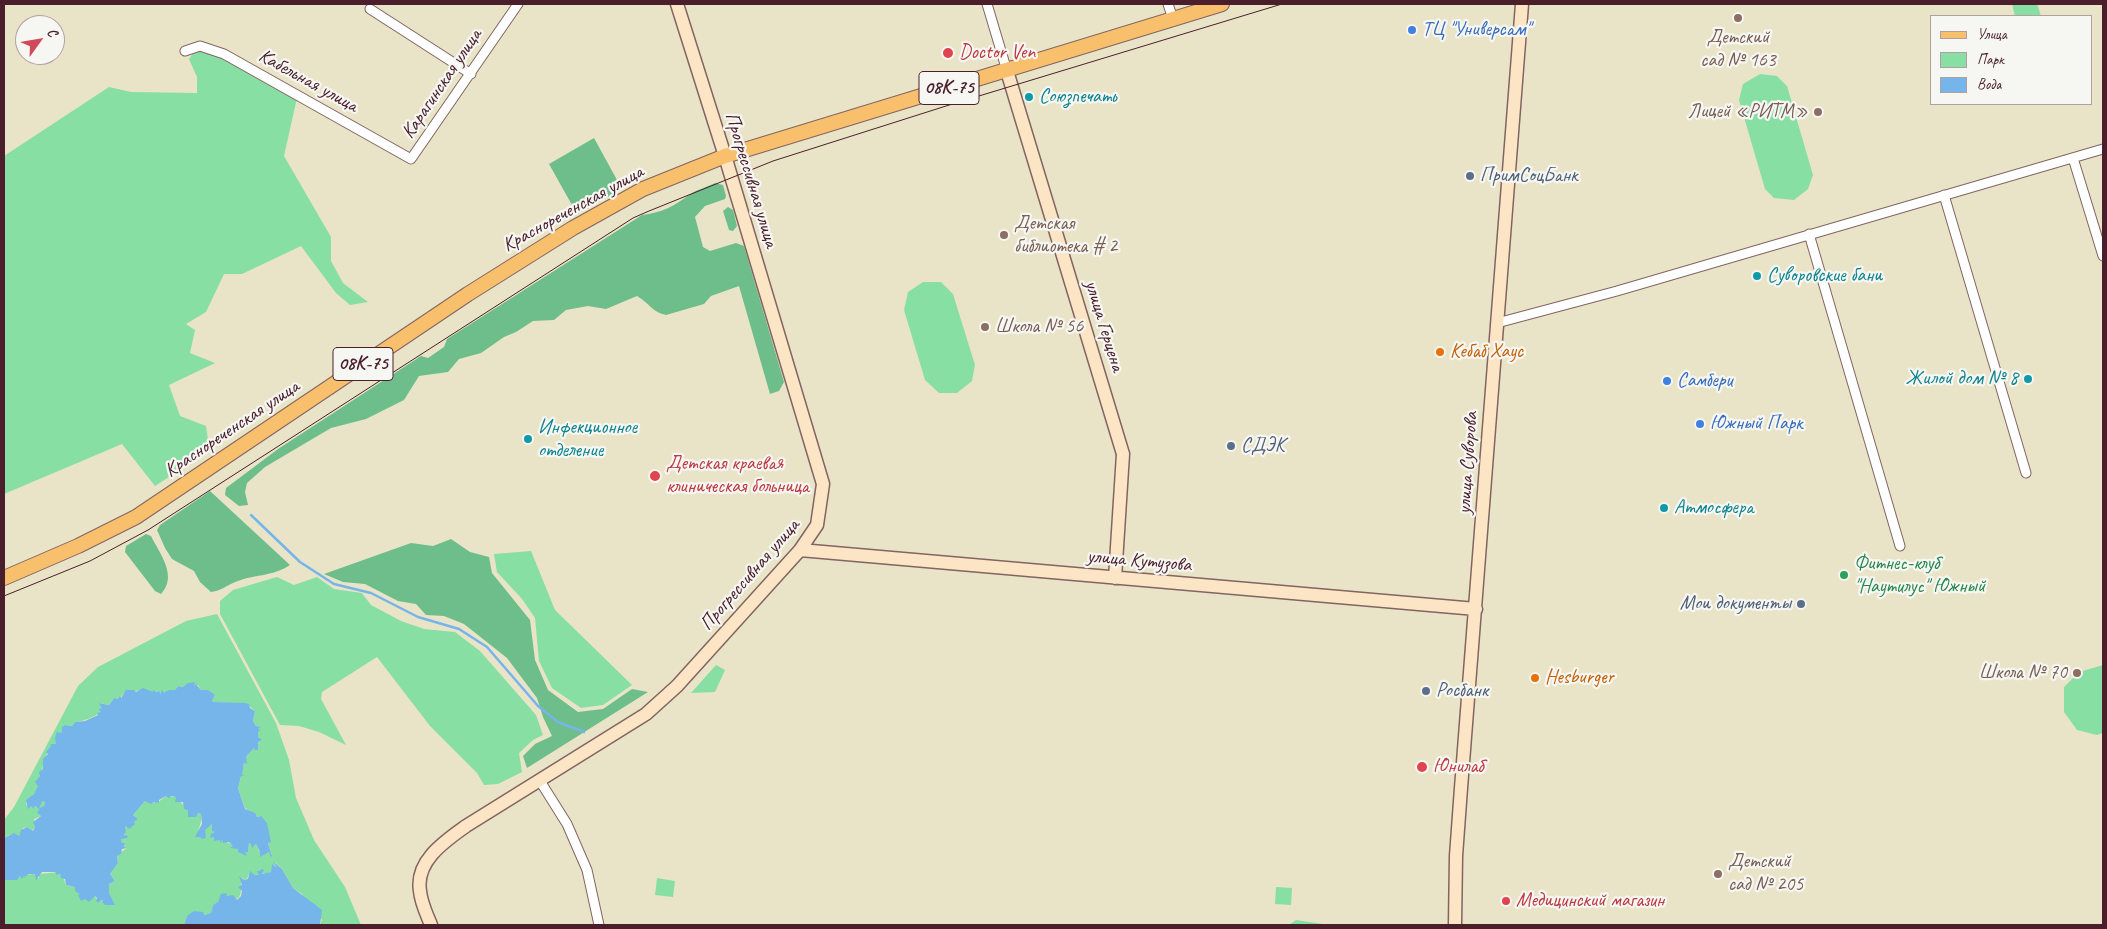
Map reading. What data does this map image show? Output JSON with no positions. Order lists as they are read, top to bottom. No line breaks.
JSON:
{"streets":{"main road":["08К-75","Краснореченская улица"],"street":["Кабельная улица","Карагинская улица","Прогрессивная улица","улица Герцена","улица Суворова","улица Кутузова"]},"crossings":[["Кабельная улица","Карагинская улица"],["Прогрессивная улица","Краснореченская улица"],["Прогрессивная улица","улица Кутузова"],["Краснореченская улица","улица Герцена"],["улица Герцена","улица Кутузова"],["улица Суворова","улица Кутузова"]],"places":["Детский сад № 163","ТЦ \"Универсам\"","Doctor Ven","Союзпечать","Лицей «РИТМ»","ПримСоцБанк","Детская библиотека # 2","Суворовские бани","Школа № 56","Кебаб Хаус","Жилой дом № 8","Самбери","Южный Парк","Инфекционное отделение","СДЭК","Детская краевая клиническая больница","Атмосфера","Фитнес-клуб \"Наутилус\" Южный","Мои документы","Школа № 70","Hesburger","Росбанк","Юнилаб","Детский сад № 205","Медицинский магазин"],"legend":["Улица","Парк","Вода"],"north":"top right"}
